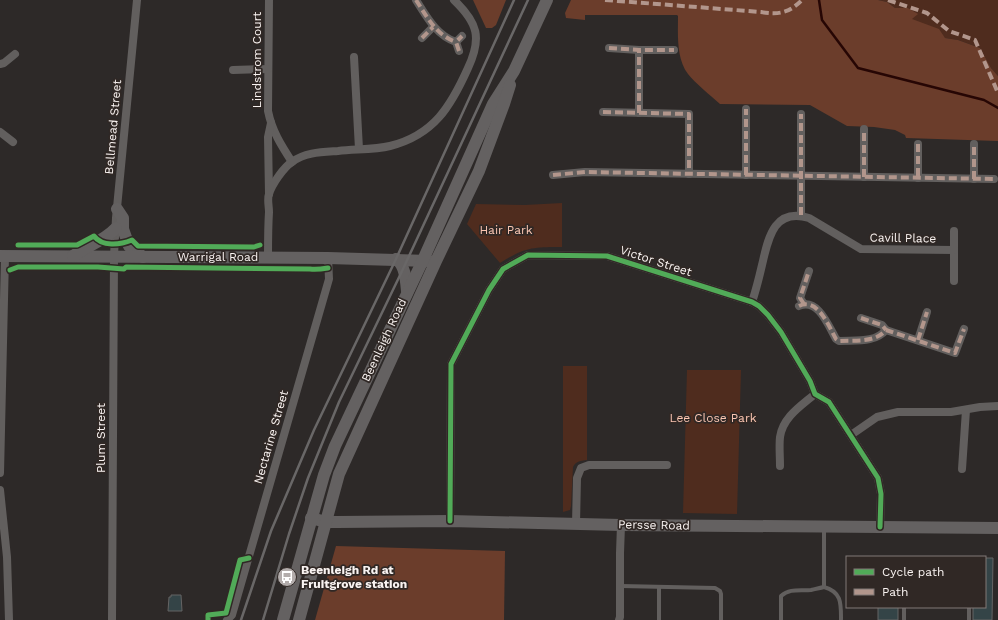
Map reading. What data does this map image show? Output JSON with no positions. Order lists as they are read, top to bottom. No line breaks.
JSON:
{"streets":{"main road":["Warrigal Road","Beenleigh Road","Persse Road"],"street":["Lindstrom Court","Bellmead Street","Cavill Place","Victor Street","Nectarine Street","Plum Street"]},"crossings":[["Bellmead Street","Warrigal Road"],["Bellmead Street","Plum Street"],["Warrigal Road","Beenleigh Road"],["Warrigal Road","Nectarine Street"],["Warrigal Road","Plum Street"],["Victor Street","Persse Road"],["Beenleigh Road","Persse Road"]],"parks":["Hair Park","Lee Close Park"],"places":{"bus stop":["Beenleigh Rd at Fruitgrove station"]},"legend":["Cycle path","Path"]}
